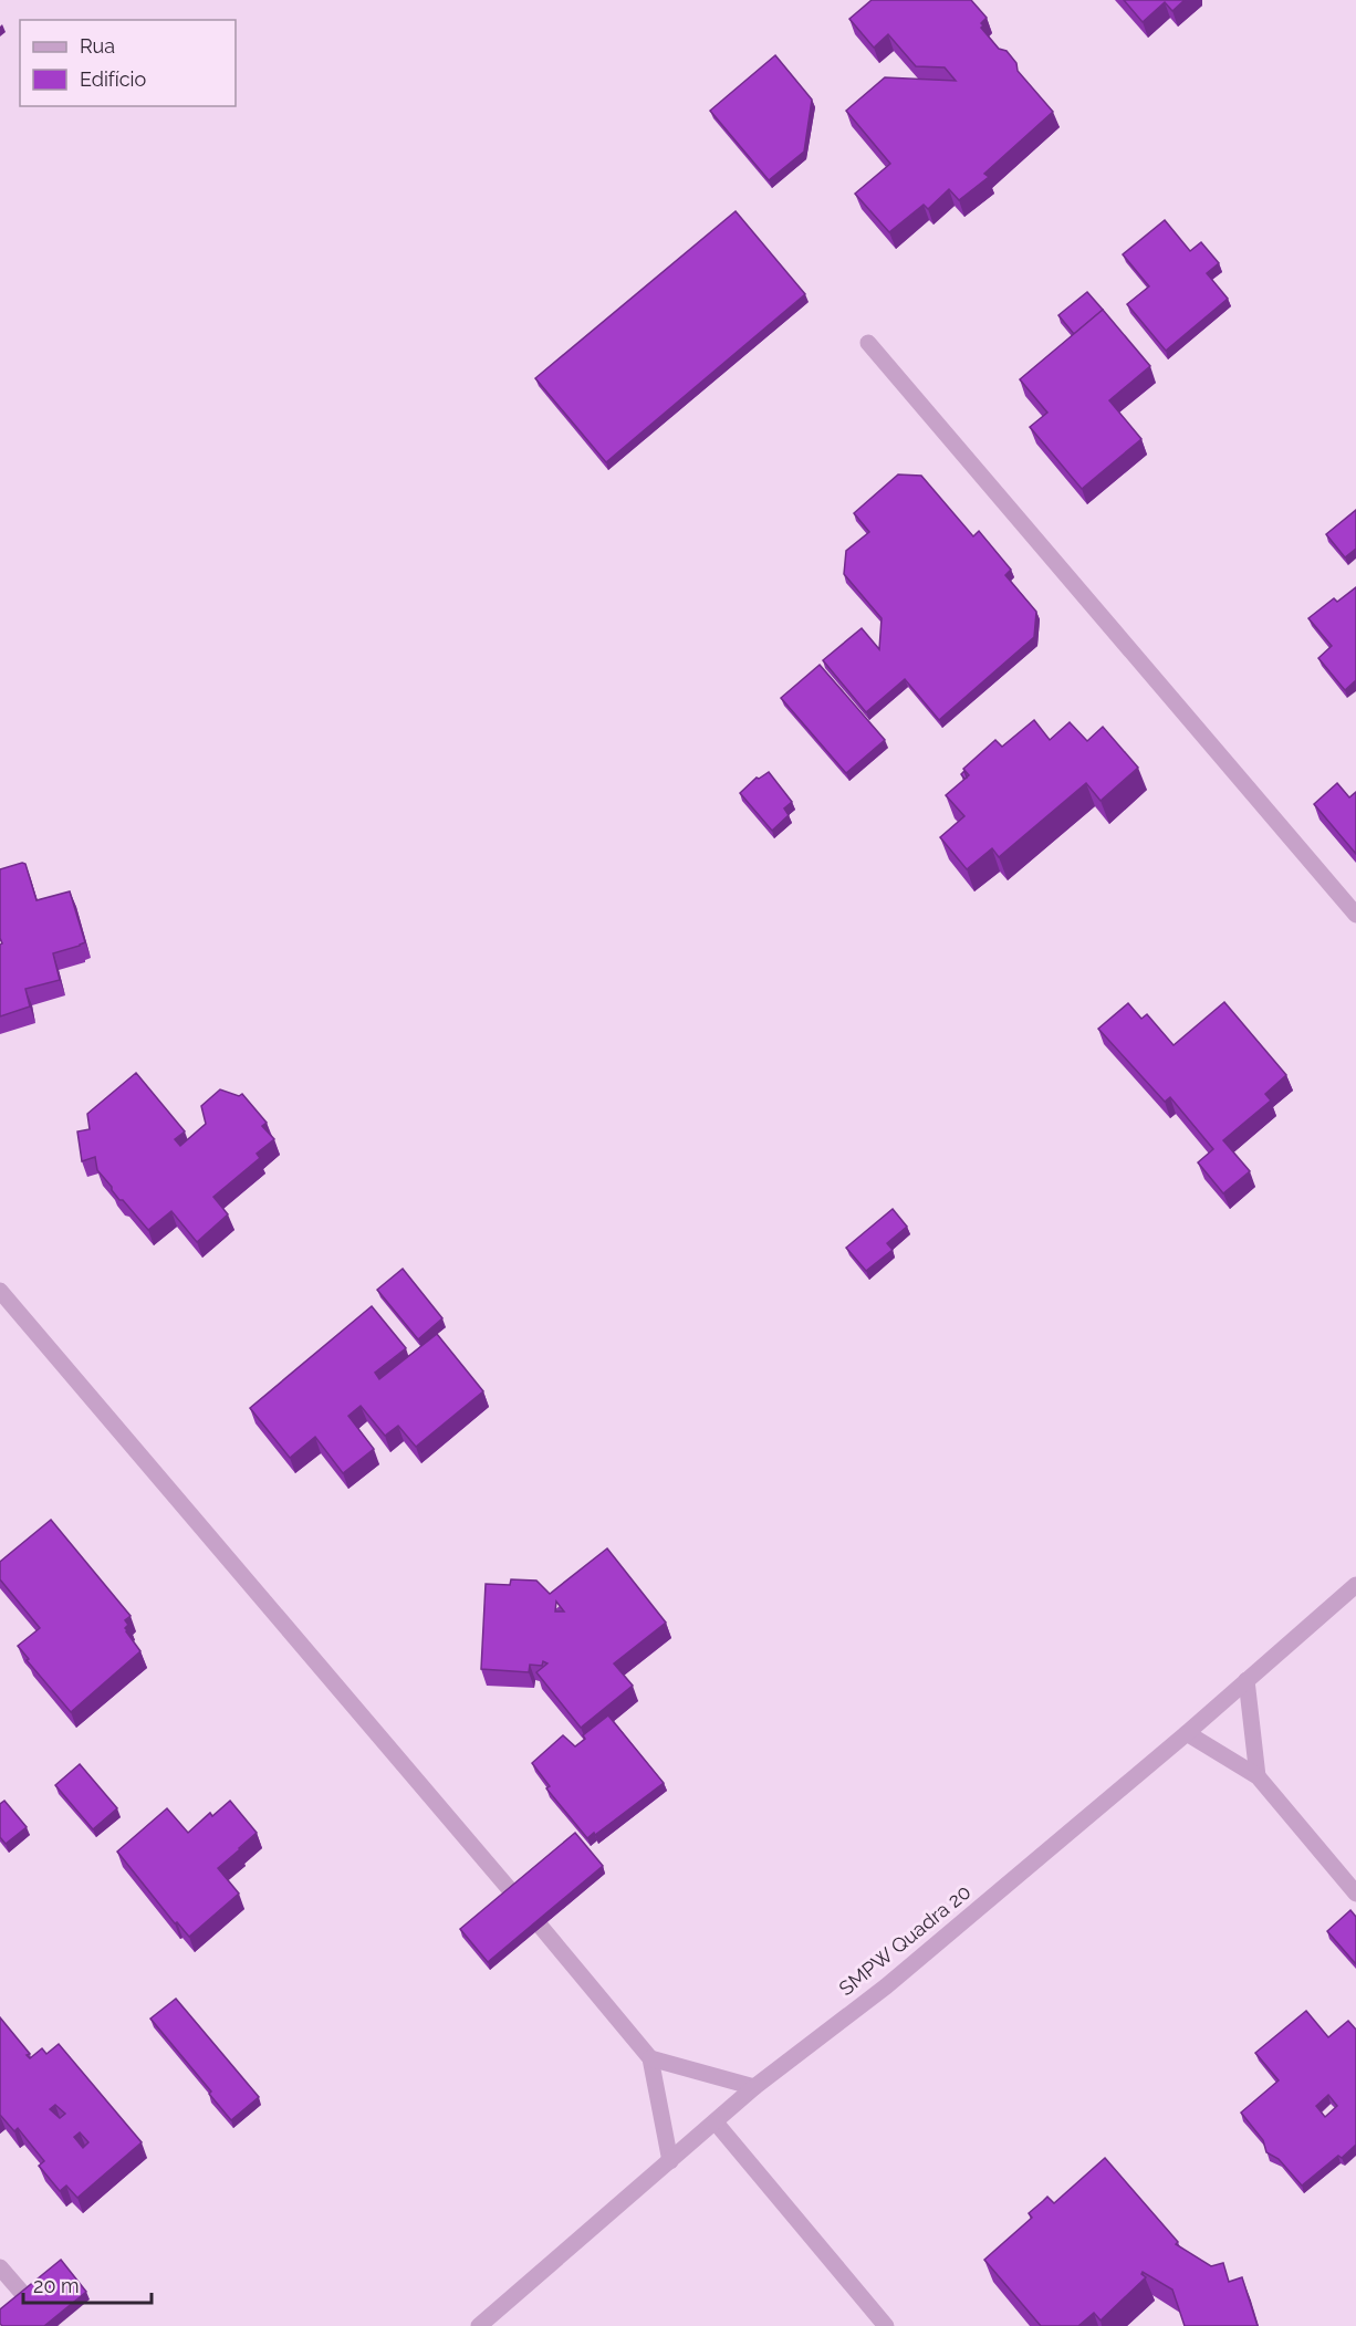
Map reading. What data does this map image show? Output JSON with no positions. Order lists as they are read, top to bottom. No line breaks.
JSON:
{"streets":{"street":["SMPW Quadra 20"]},"legend":["Rua","Edifício"],"scale_bar":"20 m"}
